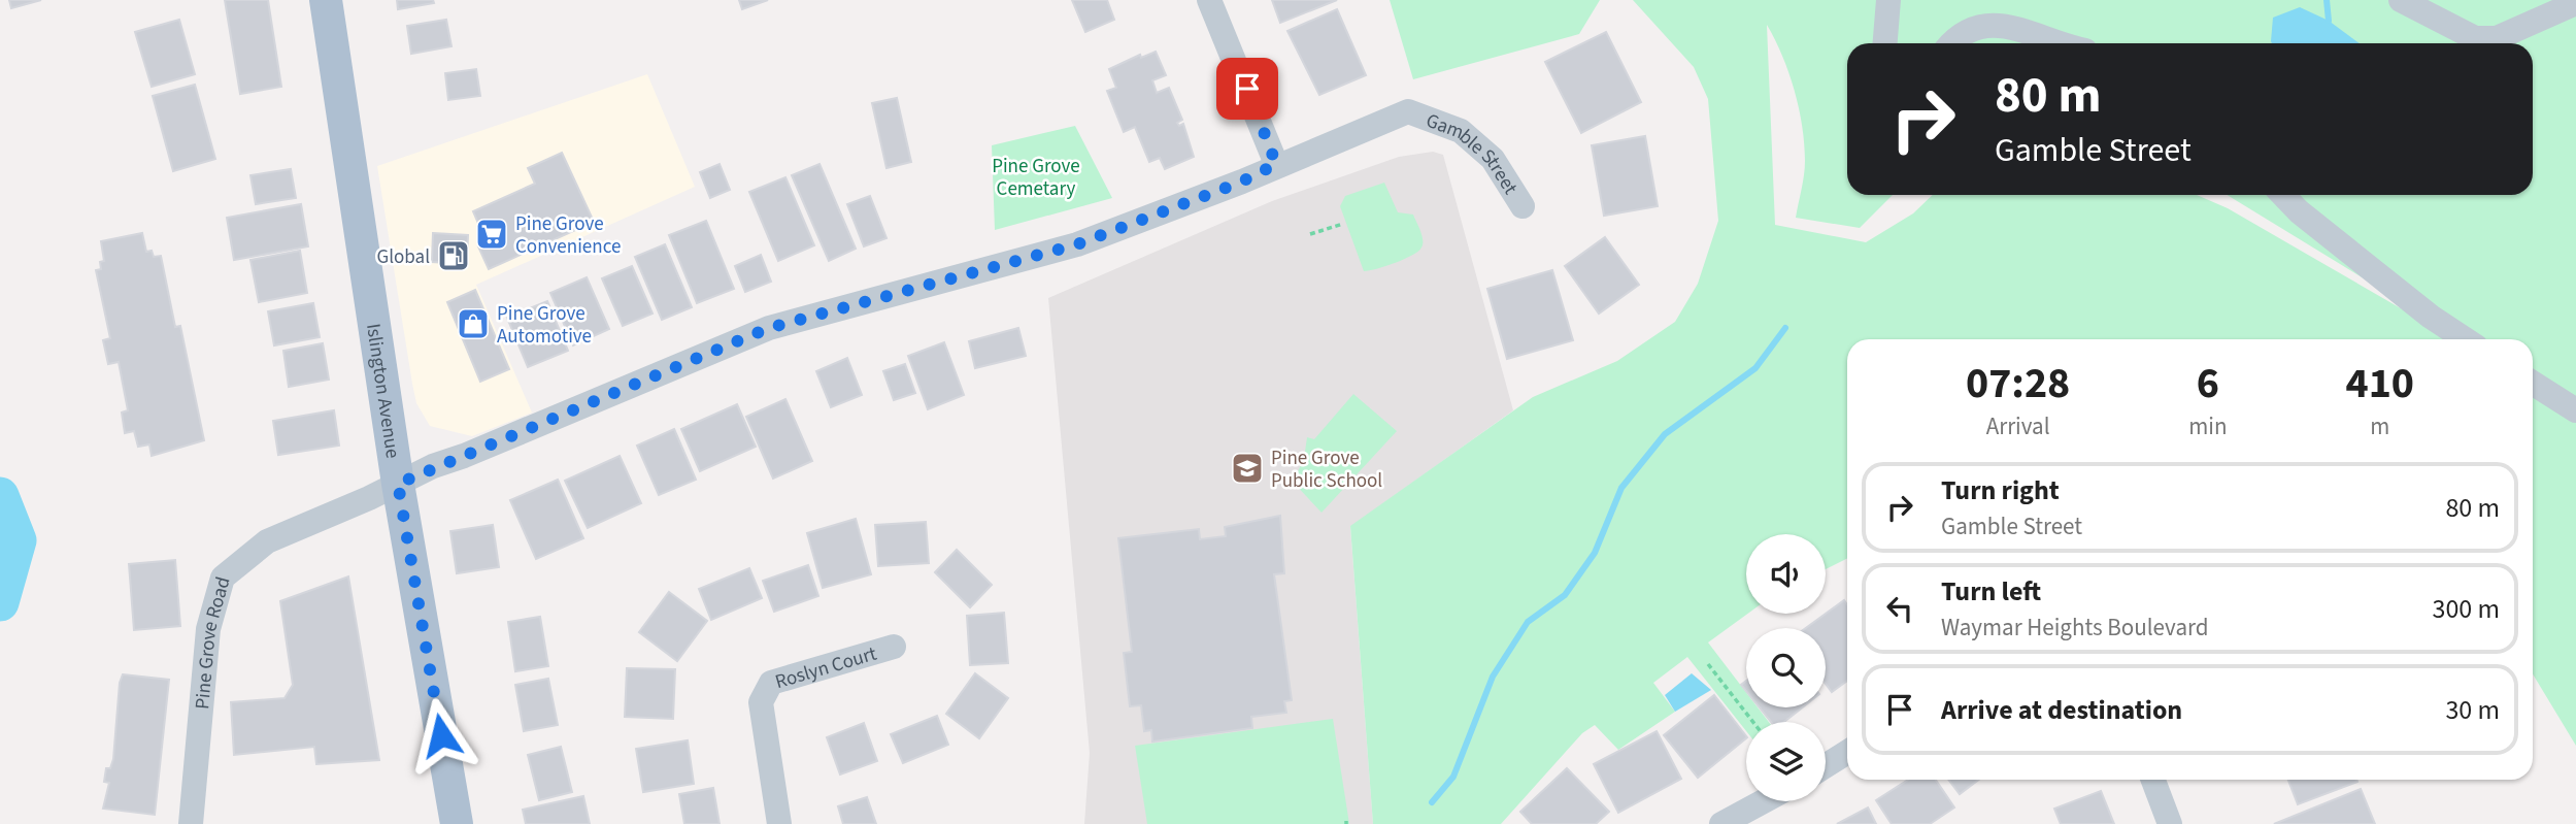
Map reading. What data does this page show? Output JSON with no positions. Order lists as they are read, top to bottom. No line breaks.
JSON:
{"streets":{"main road":["Islington Avenue"],"street":["Gamble Street","Pine Grove Road","Roslyn Court"]},"crossings":[["Gamble Street","Islington Avenue"],["Gamble Street","Pine Grove Road"],["Islington Avenue","Pine Grove Road"]],"parks":["Pine Grove Cemetary"],"places":{"supermarket":["Pine Grove Convenience"],"fuel station":["Global"],"shop":["Pine Grove Automotive"],"school or university":["Pine Grove Public School"]},"page":{"turn":["80 m","Gamble Street"],"eta":["07:28","Arrival","6","min","410","m"],"list":[{"name":"Turn right","note":"Gamble Street","value":"80 m"},{"name":"Turn left","note":"Waymar Heights Boulevard","value":"300 m"},{"name":"Arrive at destination","value":"30 m"}]}}
